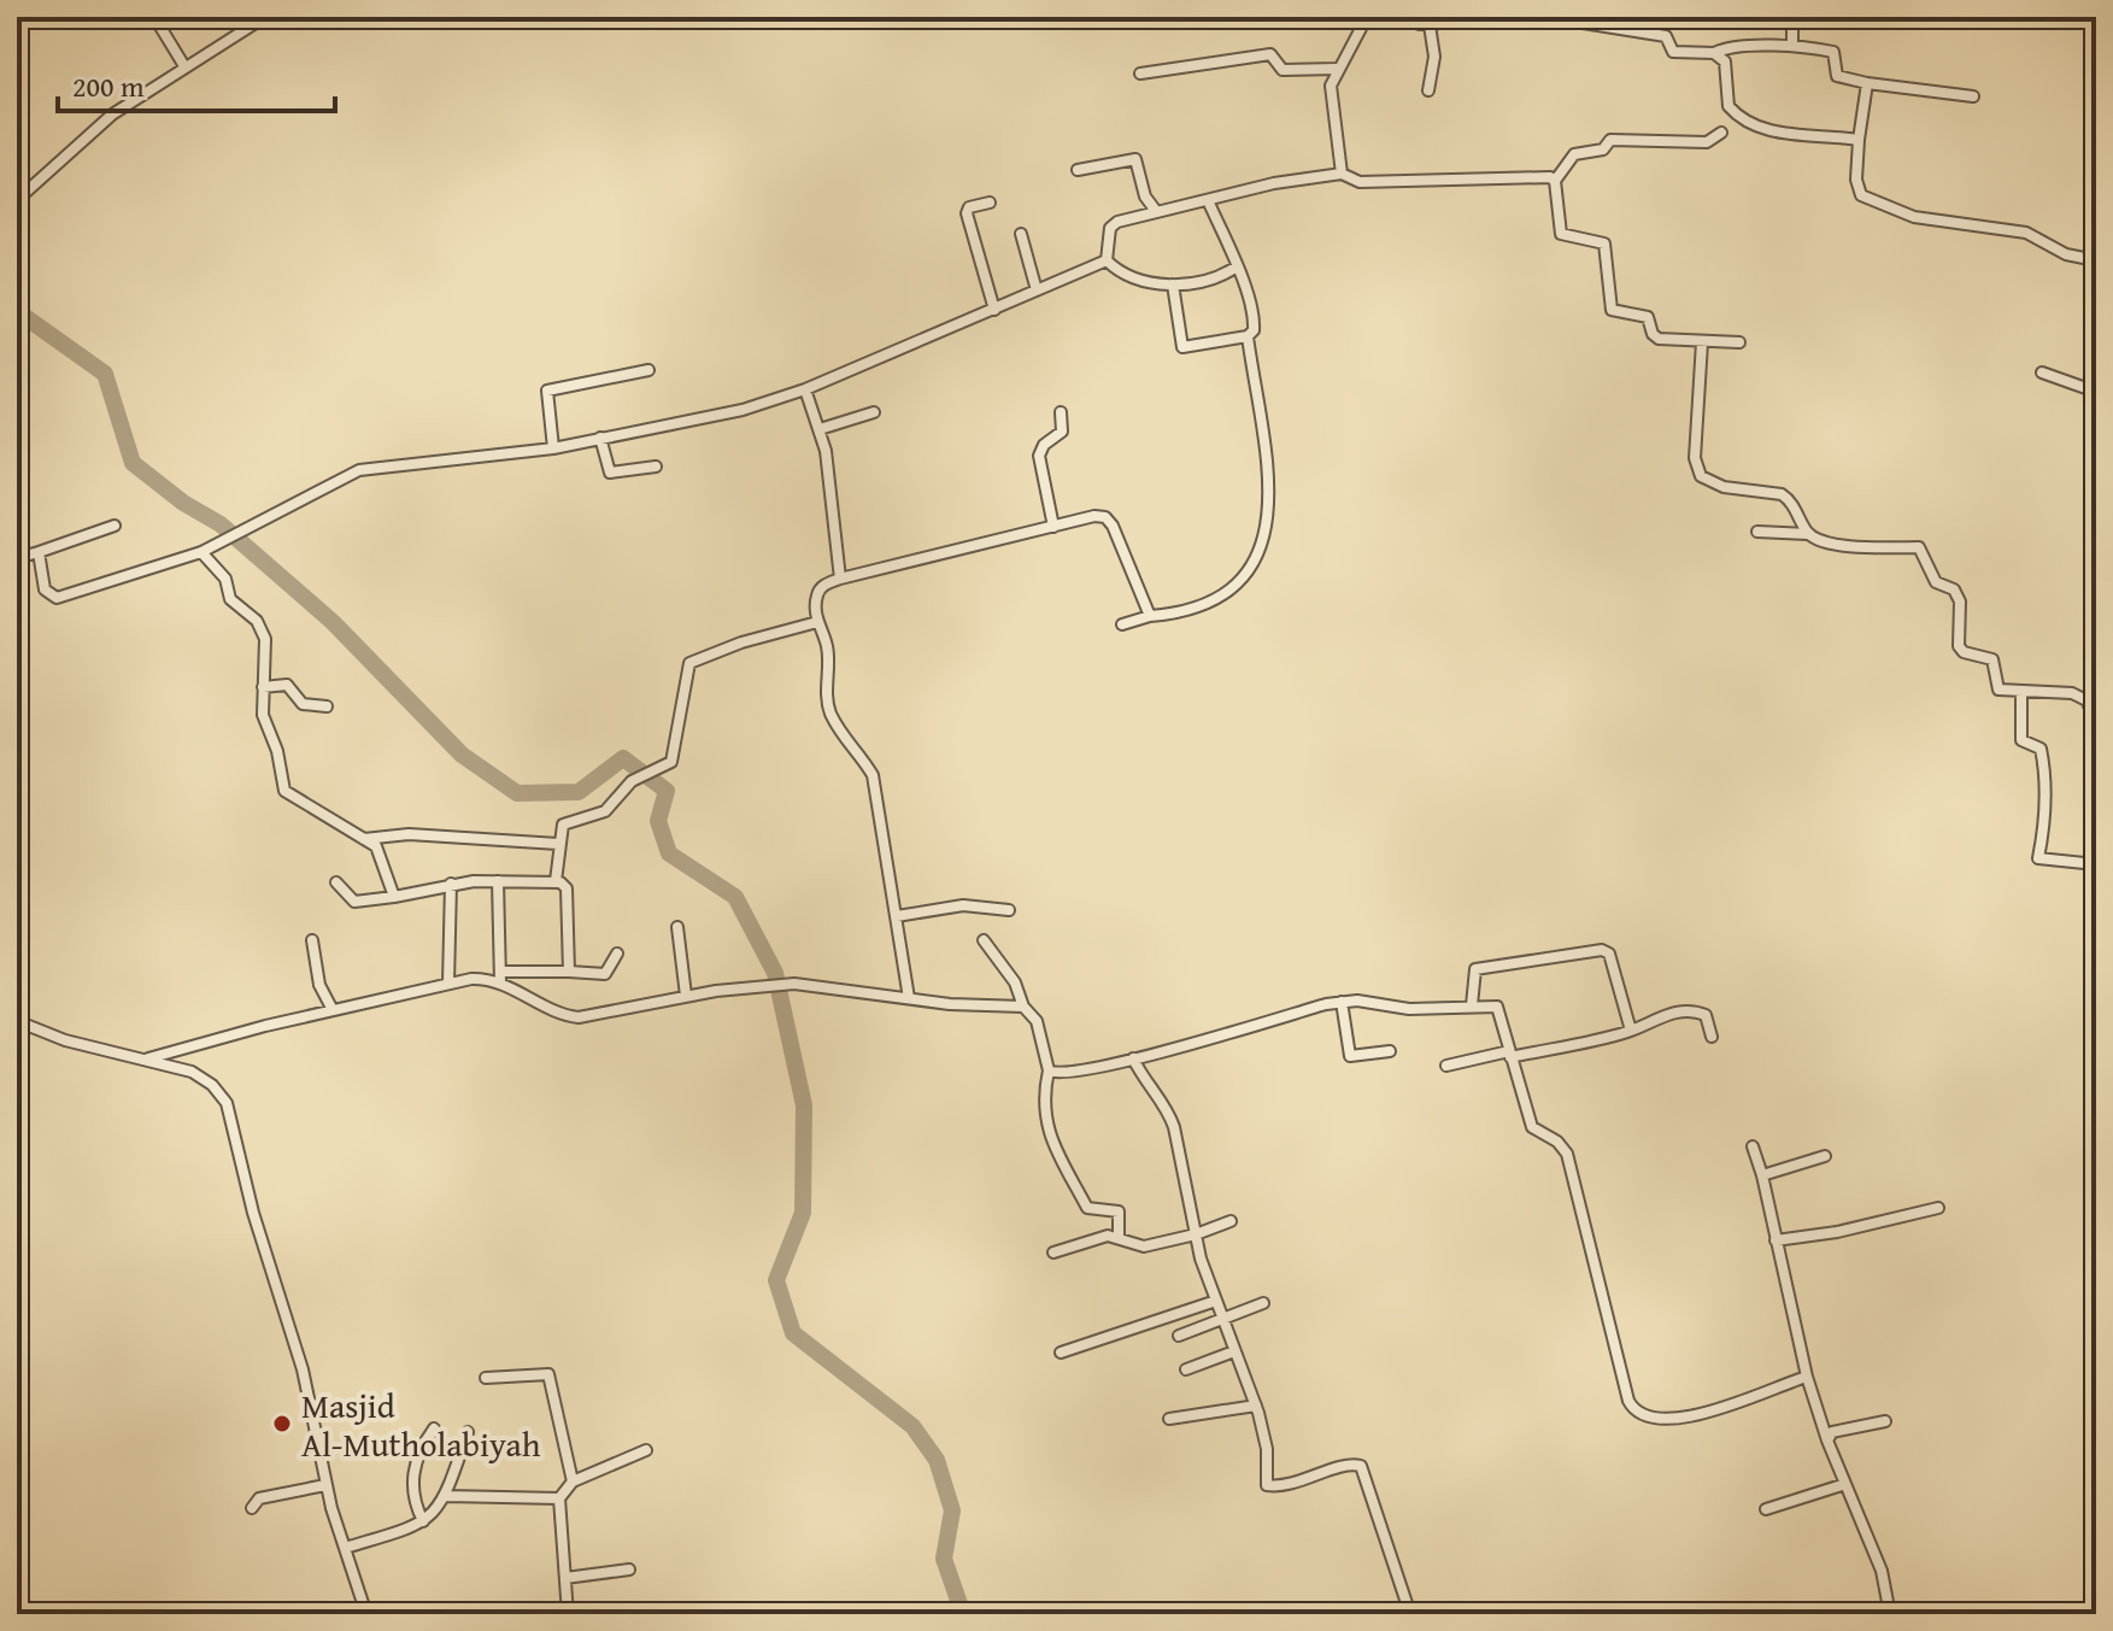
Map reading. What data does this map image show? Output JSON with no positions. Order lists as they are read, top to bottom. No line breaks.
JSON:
{"places":["Masjid Al-Mutholabiyah"],"scale_bar":"200 m"}
